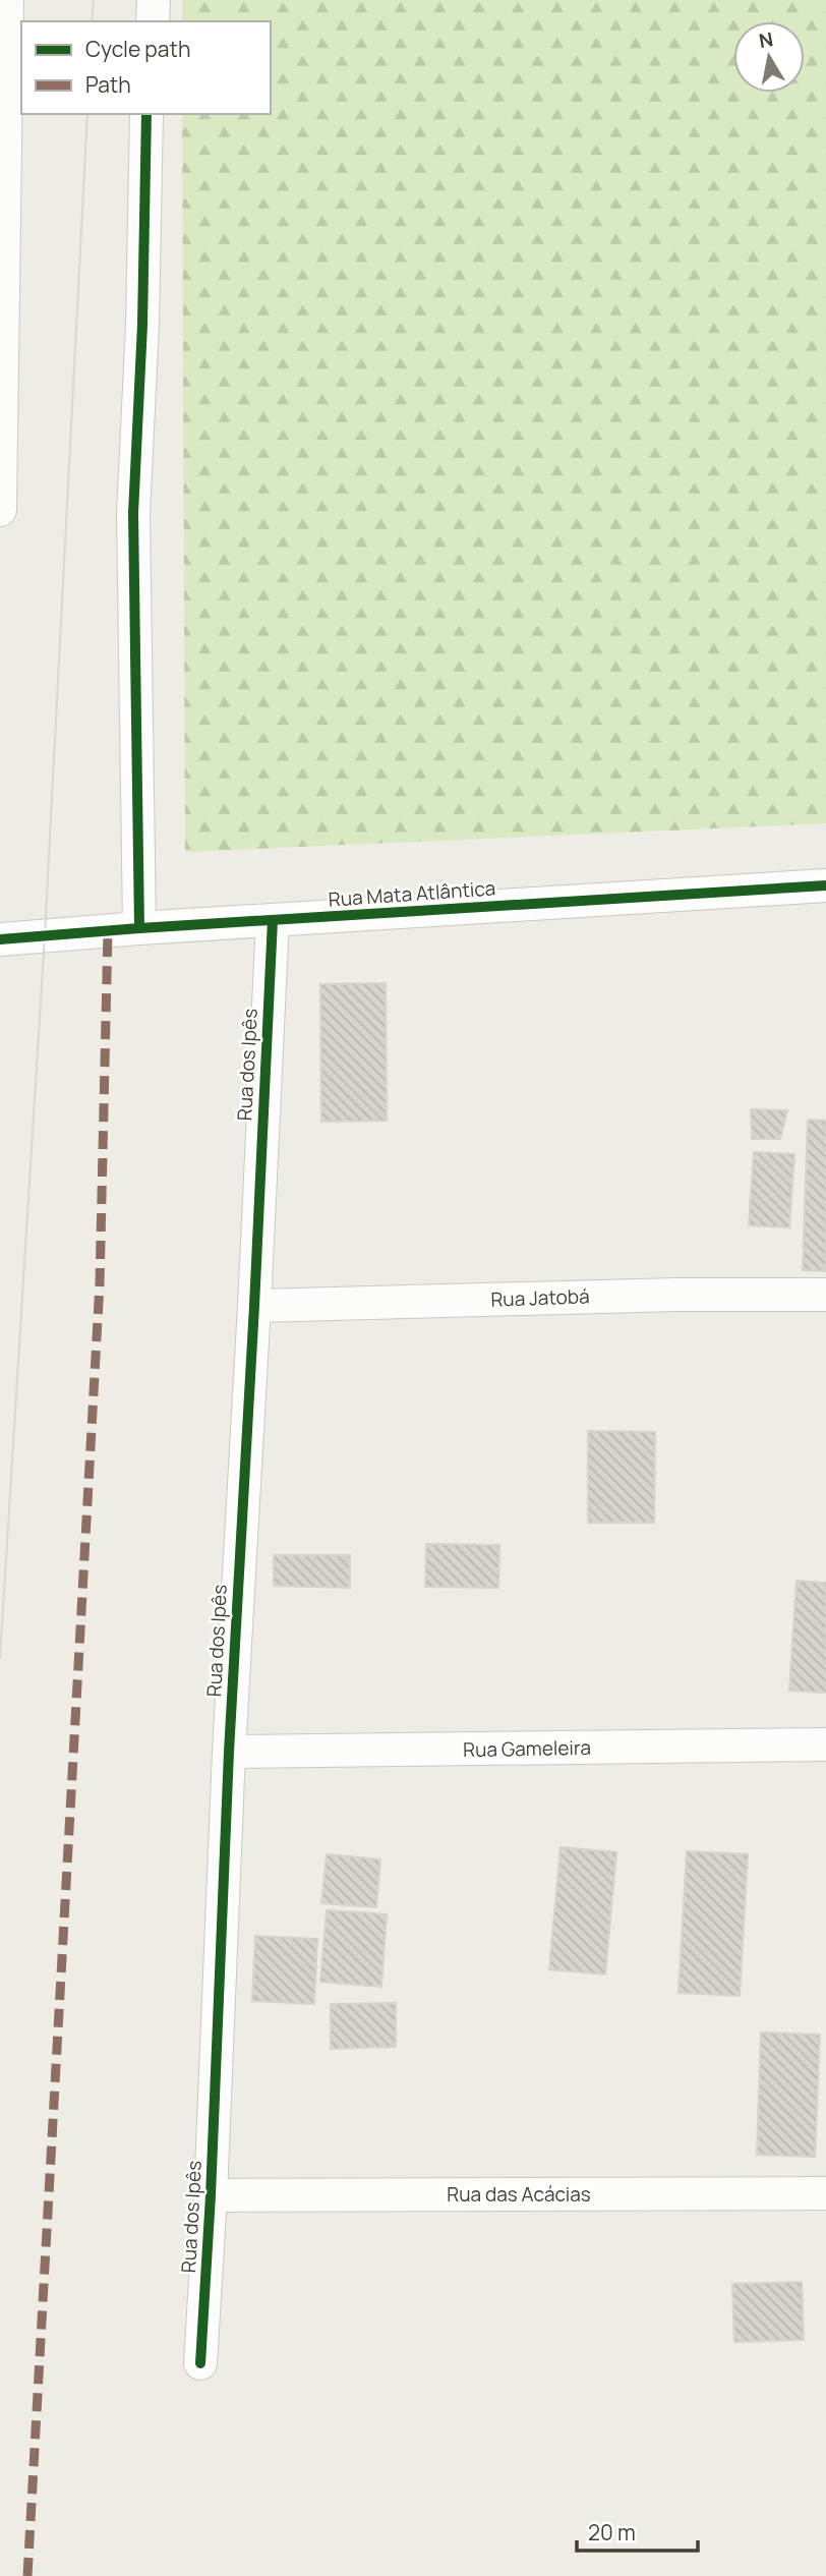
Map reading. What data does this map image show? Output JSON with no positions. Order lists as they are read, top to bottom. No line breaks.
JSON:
{"streets":{"street":["Rua Mata Atlântica","Rua dos Ipês","Rua Jatobá","Rua Gameleira","Rua das Acácias"]},"crossings":[["Rua Mata Atlântica","Rua dos Ipês"],["Rua dos Ipês","Rua Jatobá"],["Rua dos Ipês","Rua Gameleira"],["Rua dos Ipês","Rua das Acácias"]],"legend":["Cycle path","Path"],"scale_bar":"20 m","north":"top"}
